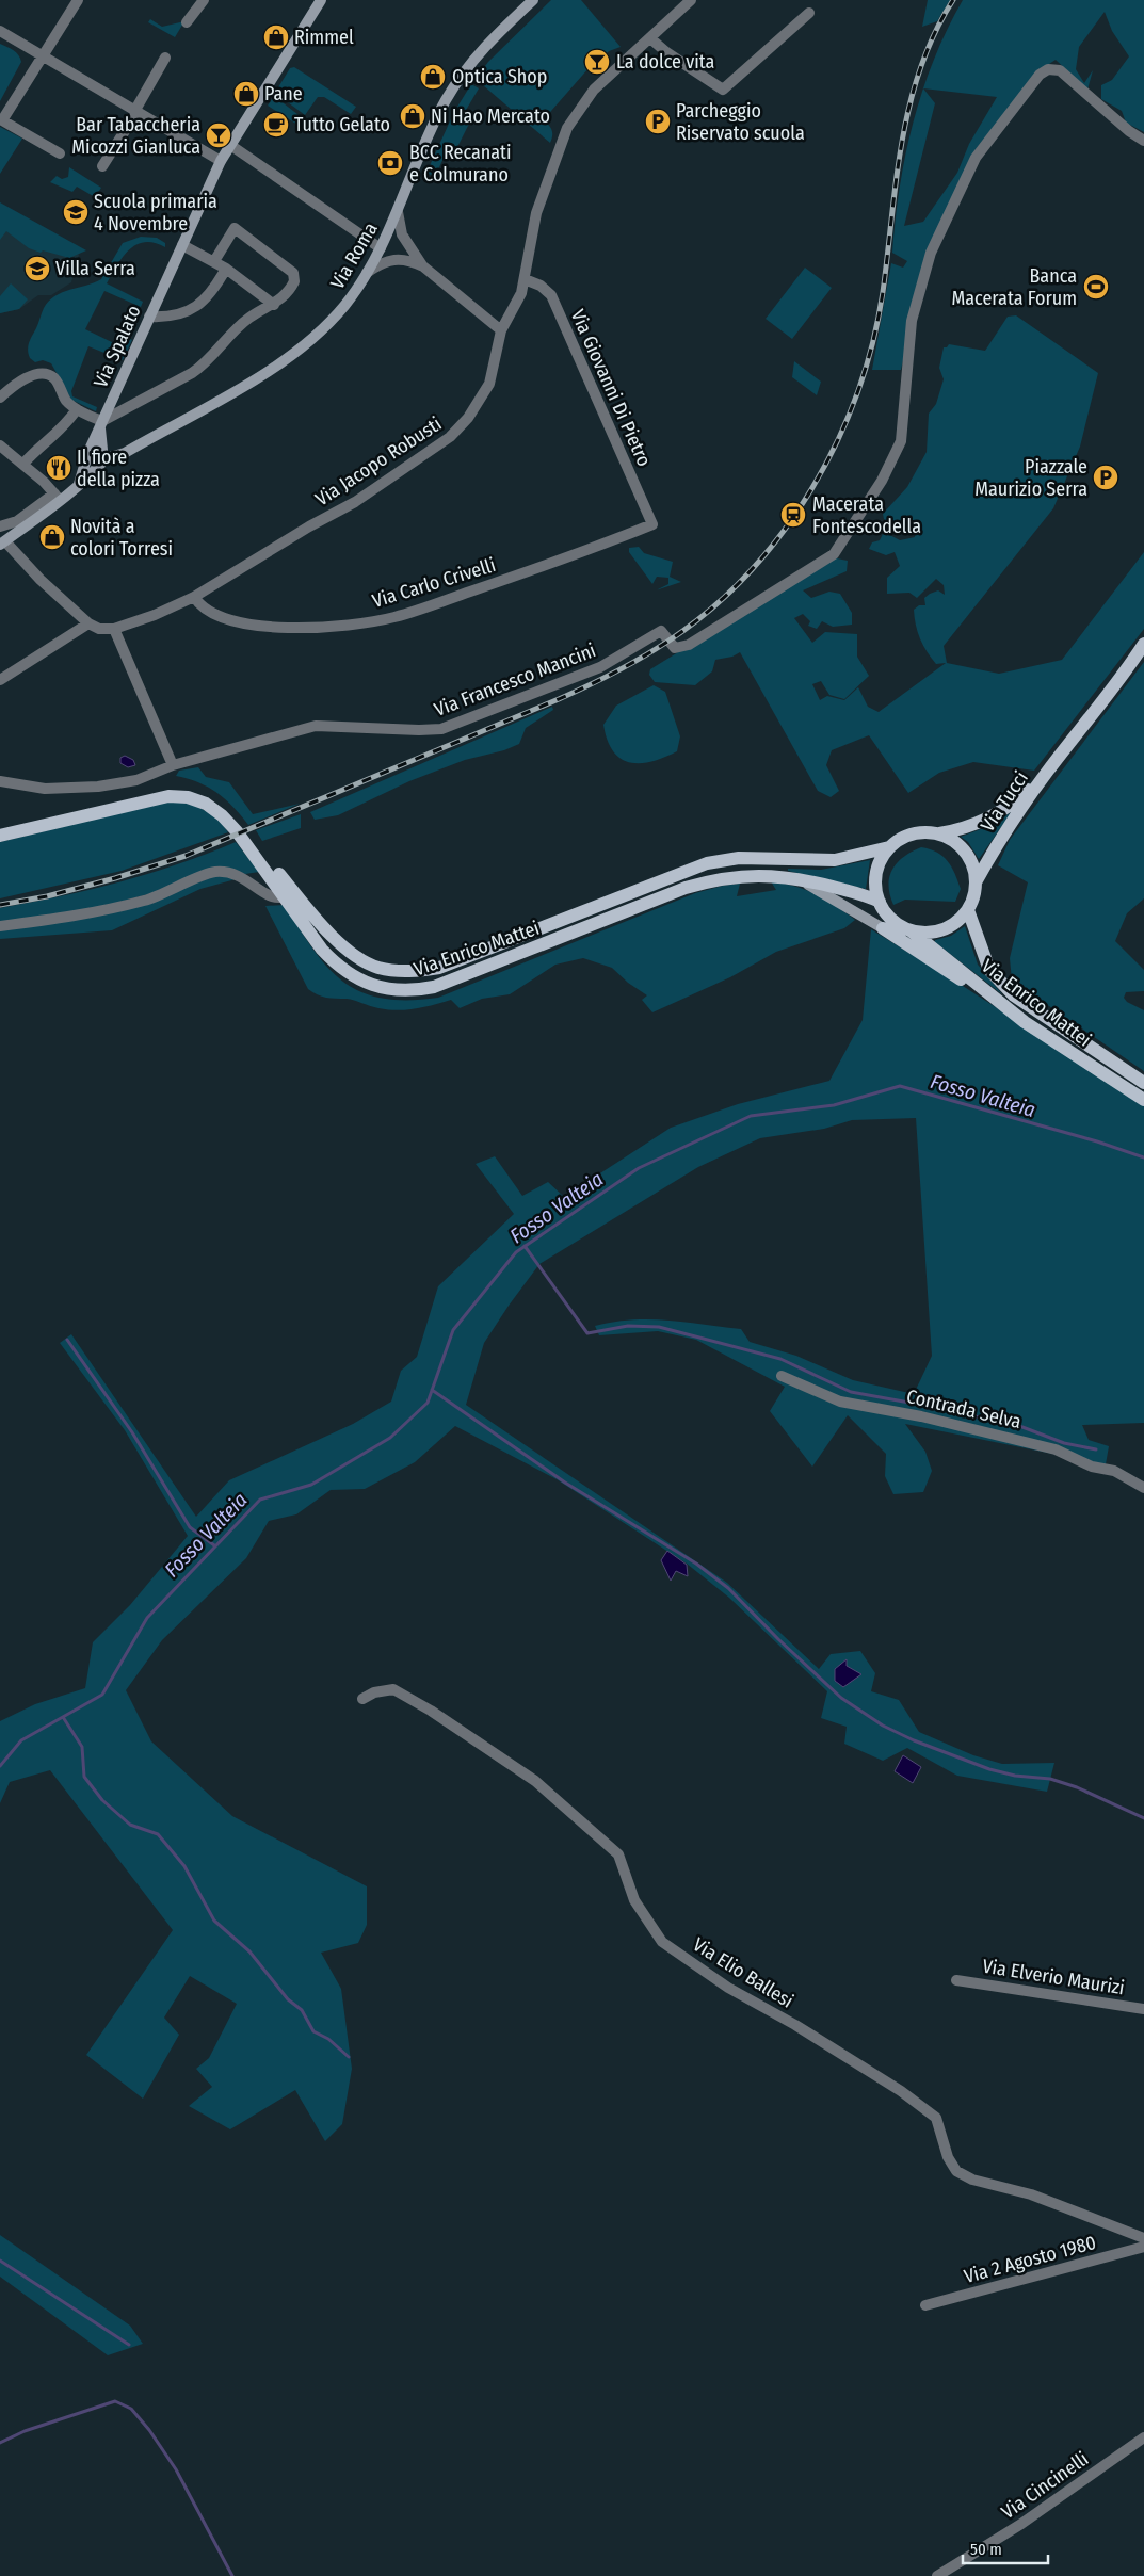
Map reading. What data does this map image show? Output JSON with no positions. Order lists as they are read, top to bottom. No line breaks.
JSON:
{"streets":{"main road":["Via Roma","Via Spalato","Via Tucci","Via Enrico Mattei"],"street":["Via Giovanni Di Pietro","Via Jacopo Robusti","Via Carlo Crivelli","Via Francesco Mancini","Contrada Selva","Via Elio Ballesi","Via Elverio Maurizi","Via 2 Agosto 1980","Via Cincinelli"]},"crossings":[["Via Roma","Via Spalato"],["Via Giovanni Di Pietro","Via Jacopo Robusti"],["Via Giovanni Di Pietro","Via Carlo Crivelli"],["Via Jacopo Robusti","Via Carlo Crivelli"],["Via Tucci","Via Enrico Mattei"]],"water":["Fosso Valteia"],"places":{"shop":["Rimmel","Optica Shop","Pane","Ni Hao Mercato","Novità a colori Torresi"],"bar":["La dolce vita","Bar Tabaccheria Micozzi Gianluca"],"parking":["Parcheggio Riservato scuola","Piazzale Maurizio Serra"],"cafe":["Tutto Gelato"],"bank":["BCC Recanati e Colmurano"],"school or university":["Scuola primaria 4 Novembre","Villa Serra"],"sports":["Banca Macerata Forum"],"restaurant":["Il fiore della pizza"],"station":["Macerata Fontescodella"]},"scale_bar":"50 m"}
